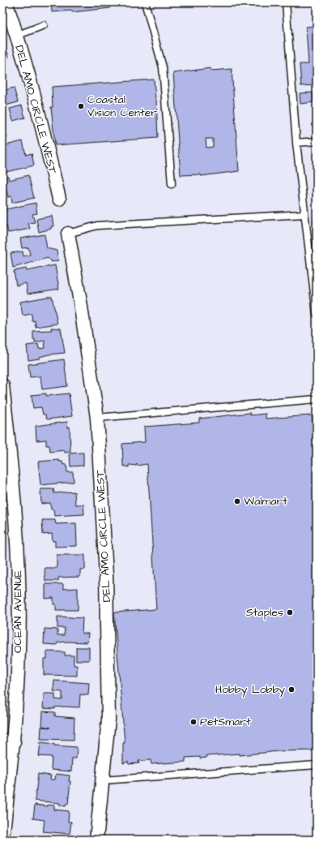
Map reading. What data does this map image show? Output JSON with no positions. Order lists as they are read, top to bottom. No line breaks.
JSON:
{"streets":{"street":["DEL AMO CIRCLE WEST","OCEAN AVENUE"]},"places":["Coastal Vision Center","Walmart","Staples","Hobby Lobby","PetSmart"]}
